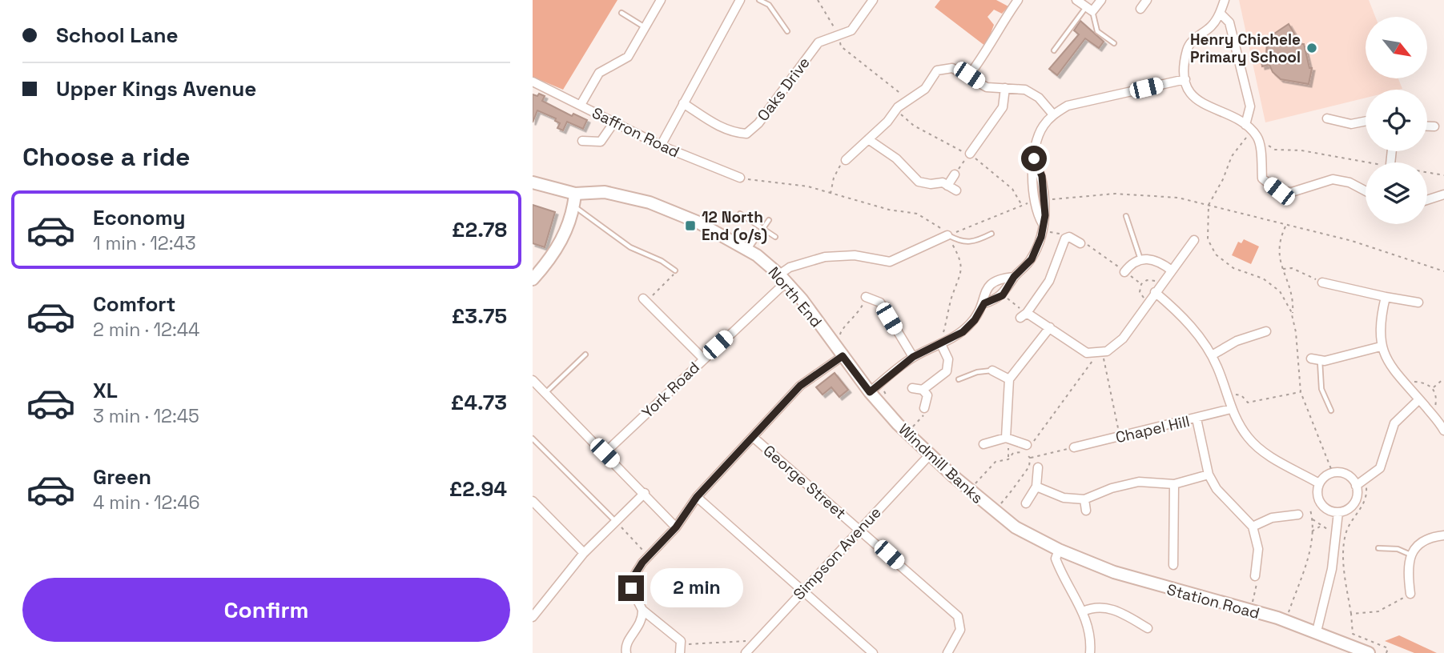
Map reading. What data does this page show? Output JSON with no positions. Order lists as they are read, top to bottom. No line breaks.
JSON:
{"streets":{"main road":["North End","Windmill Banks","Station Road"],"street":["Oaks Drive","Saffron Road","York Road","Chapel Hill","George Street","Simpson Avenue"]},"crossings":[["North End","York Road"],["North End","Windmill Banks"],["Windmill Banks","Simpson Avenue"],["Windmill Banks","Station Road"],["George Street","Simpson Avenue"]],"places":{"other":["Henry Chichele Primary School"],"transit":["12 North End (o/s)"]},"north":"bottom right","page":{"banner":["School Lane","Upper Kings Avenue"],"heading":"Choose a ride","list":[{"name":"Economy","note":"1 min · 12:43","value":"£2.78"},{"name":"Comfort","note":"2 min · 12:44","value":"£3.75"},{"name":"XL","note":"3 min · 12:45","value":"£4.73"},{"name":"Green","note":"4 min · 12:46","value":"£2.94"}],"buttons":"Confirm","bubble":"2 min"}}
